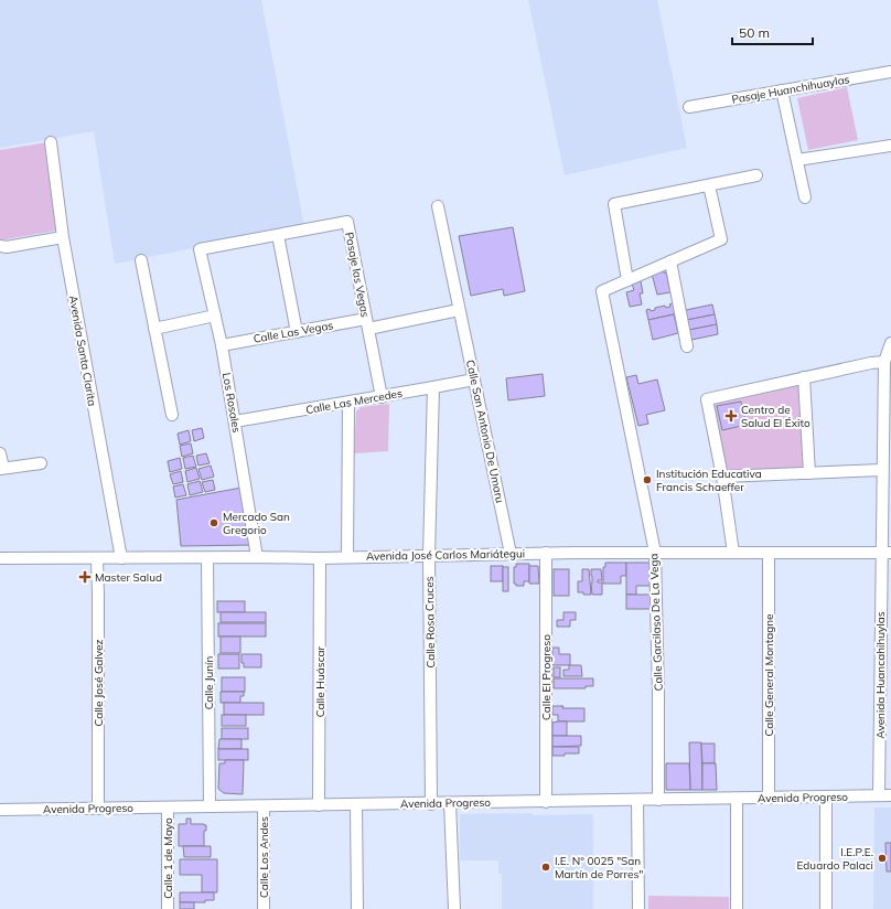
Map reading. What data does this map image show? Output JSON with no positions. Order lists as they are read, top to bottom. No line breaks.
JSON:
{"streets":{"street":["Pasaje Huanchihuaylas","Pasaje las Vegas","Calle Las Vegas","Avenida Santa Clarita","Calle Las Mercedes","Los Rosales","Calle San Antonio De Umaru","Avenida José Carlos Mariátegui","Calle Rosa Cruces","Calle Garcilaso De La Vega","Calle General Montagne","Avenida Huancahihuylas","Calle El Progreso","Calle Huáscar","Calle José Galvez","Calle Junín","Avenida Progreso","Calle Los Andes","Calle 1 de Mayo"]},"crossings":[["Pasaje las Vegas","Calle Las Vegas"],["Pasaje las Vegas","Calle Las Mercedes"],["Pasaje las Vegas","Los Rosales"],["Calle Las Vegas","Los Rosales"],["Calle Las Vegas","Calle San Antonio De Umaru"],["Avenida Santa Clarita","Avenida José Carlos Mariátegui"],["Calle Las Mercedes","Los Rosales"],["Calle Las Mercedes","Calle San Antonio De Umaru"],["Calle Las Mercedes","Calle Rosa Cruces"],["Los Rosales","Avenida José Carlos Mariátegui"],["Calle San Antonio De Umaru","Avenida José Carlos Mariátegui"],["Avenida José Carlos Mariátegui","Calle Rosa Cruces"],["Avenida José Carlos Mariátegui","Calle Garcilaso De La Vega"],["Avenida José Carlos Mariátegui","Calle General Montagne"],["Avenida José Carlos Mariátegui","Avenida Huancahihuylas"],["Avenida José Carlos Mariátegui","Calle El Progreso"],["Avenida José Carlos Mariátegui","Calle Huáscar"],["Avenida José Carlos Mariátegui","Calle José Galvez"],["Avenida José Carlos Mariátegui","Calle Junín"],["Calle Rosa Cruces","Avenida Progreso"],["Calle Garcilaso De La Vega","Avenida Progreso"],["Calle General Montagne","Avenida Progreso"],["Avenida Huancahihuylas","Avenida Progreso"],["Calle El Progreso","Avenida Progreso"],["Calle Huáscar","Avenida Progreso"],["Calle José Galvez","Avenida Progreso"],["Calle Junín","Avenida Progreso"],["Avenida Progreso","Calle Los Andes"],["Avenida Progreso","Calle 1 de Mayo"]],"places":{"health":["Centro de Salud El Éxito","Master Salud"],"other":["Institución Educativa Francis Schaeffer","Mercado San Gregorio","I.E.P.E. Eduardo Palaci","I.E. N° 0025 \"San Martín de Porres\""]},"scale_bar":"50 m"}
